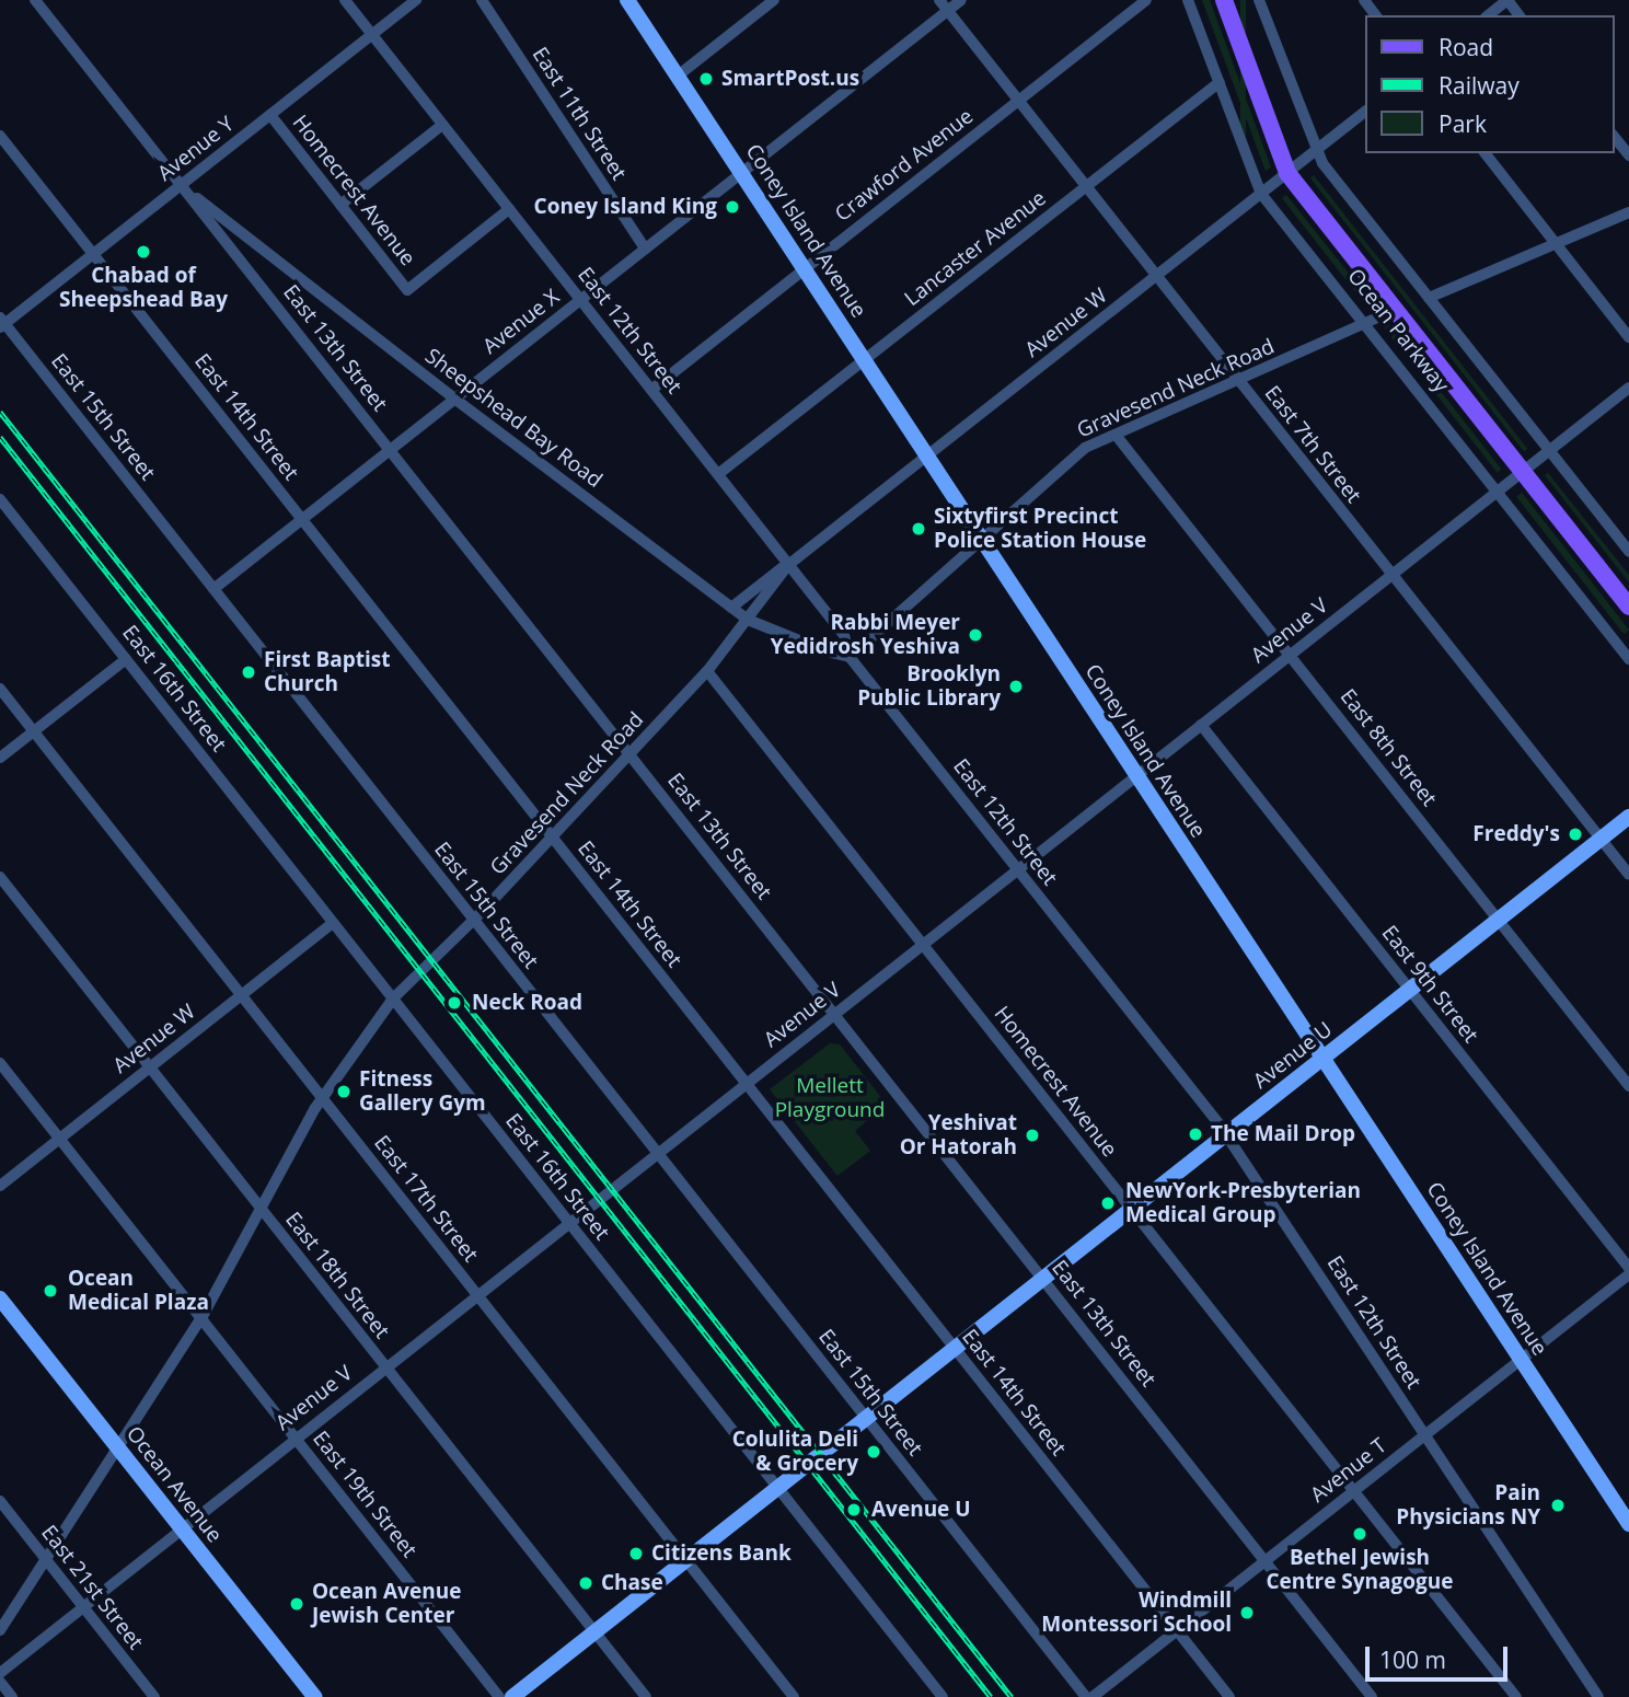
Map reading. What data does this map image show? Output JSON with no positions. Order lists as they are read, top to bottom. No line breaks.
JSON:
{"streets":{"main road":["Coney Island Avenue","Ocean Parkway","Avenue U","Ocean Avenue"],"street":["East 11th Street","Avenue Y","Crawford Avenue","Homecrest Avenue","Lancaster Avenue","Avenue X","Avenue W","East 12th Street","East 13th Street","Gravesend Neck Road","East 15th Street","East 14th Street","Sheepshead Bay Road","East 7th Street","Avenue V","East 16th Street","East 8th Street","East 9th Street","East 17th Street","East 18th Street","Avenue T","East 19th Street","East 21st Street"]},"crossings":[["East 11th Street","Avenue X"],["Avenue Y","Homecrest Avenue"],["Avenue Y","East 12th Street"],["Avenue Y","East 13th Street"],["Avenue Y","East 15th Street"],["Avenue Y","East 14th Street"],["Avenue Y","Sheepshead Bay Road"],["Crawford Avenue","Coney Island Avenue"],["Crawford Avenue","East 12th Street"],["Crawford Avenue","East 7th Street"],["Homecrest Avenue","East 12th Street"],["Homecrest Avenue","Gravesend Neck Road"],["Homecrest Avenue","Avenue V"],["Homecrest Avenue","Avenue U"],["Homecrest Avenue","Avenue T"],["Coney Island Avenue","Lancaster Avenue"],["Coney Island Avenue","Avenue X"],["Coney Island Avenue","Avenue W"],["Coney Island Avenue","Gravesend Neck Road"],["Coney Island Avenue","Avenue V"],["Coney Island Avenue","Avenue U"],["Coney Island Avenue","Avenue T"],["Lancaster Avenue","East 12th Street"],["Lancaster Avenue","Ocean Parkway"],["Lancaster Avenue","East 7th Street"],["Avenue X","East 12th Street"],["Avenue X","East 13th Street"],["Avenue X","East 15th Street"],["Avenue X","East 14th Street"],["Avenue X","Sheepshead Bay Road"],["Avenue X","East 7th Street"],["Avenue W","East 12th Street"],["Avenue W","Ocean Parkway"],["Avenue W","Gravesend Neck Road"],["Avenue W","Sheepshead Bay Road"],["Avenue W","East 7th Street"],["Avenue W","East 16th Street"],["Avenue W","East 17th Street"],["Avenue W","East 18th Street"],["Avenue W","East 19th Street"],["East 12th Street","Gravesend Neck Road"],["East 12th Street","Avenue V"],["East 12th Street","Avenue U"],["East 12th Street","Avenue T"],["Ocean Parkway","Gravesend Neck Road"],["Ocean Parkway","Avenue V"],["East 13th Street","Gravesend Neck Road"],["East 13th Street","Sheepshead Bay Road"],["East 13th Street","Avenue V"],["East 13th Street","Avenue U"],["East 13th Street","Avenue T"],["Gravesend Neck Road","East 15th Street"],["Gravesend Neck Road","East 14th Street"],["Gravesend Neck Road","Sheepshead Bay Road"],["Gravesend Neck Road","East 7th Street"],["Gravesend Neck Road","East 16th Street"],["Gravesend Neck Road","East 8th Street"],["Gravesend Neck Road","East 17th Street"],["Gravesend Neck Road","East 18th Street"],["Gravesend Neck Road","Ocean Avenue"],["Gravesend Neck Road","East 19th Street"],["Gravesend Neck Road","East 21st Street"],["East 15th Street","Avenue V"],["East 15th Street","Avenue U"],["East 14th Street","Avenue V"],["East 14th Street","Avenue U"],["East 14th Street","Avenue T"],["East 7th Street","Avenue V"],["East 7th Street","Avenue U"],["Avenue V","East 16th Street"],["Avenue V","East 8th Street"],["Avenue V","East 9th Street"],["Avenue V","East 17th Street"],["Avenue V","East 18th Street"],["Avenue V","Ocean Avenue"],["Avenue V","East 19th Street"],["Avenue V","East 21st Street"],["East 16th Street","Avenue U"],["East 8th Street","Avenue U"],["East 9th Street","Avenue U"],["Avenue U","East 17th Street"],["Avenue U","East 18th Street"]],"parks":["Mellett Playground"],"places":["SmartPost.us","Coney Island King","Chabad of Sheepshead Bay","Sixtyfirst Precinct Police Station House","Rabbi Meyer Yedidrosh Yeshiva","First Baptist Church","Brooklyn Public Library","Freddy's","Neck Road","Fitness Gallery Gym","The Mail Drop","Yeshivat Or Hatorah","NewYork-Presbyterian Medical Group","Ocean Medical Plaza","Colulita Deli & Grocery","Pain Physicians NY","Avenue U","Bethel Jewish Centre Synagogue","Citizens Bank","Chase","Ocean Avenue Jewish Center","Windmill Montessori School"],"legend":["Road","Railway","Park"],"scale_bar":"100 m"}
